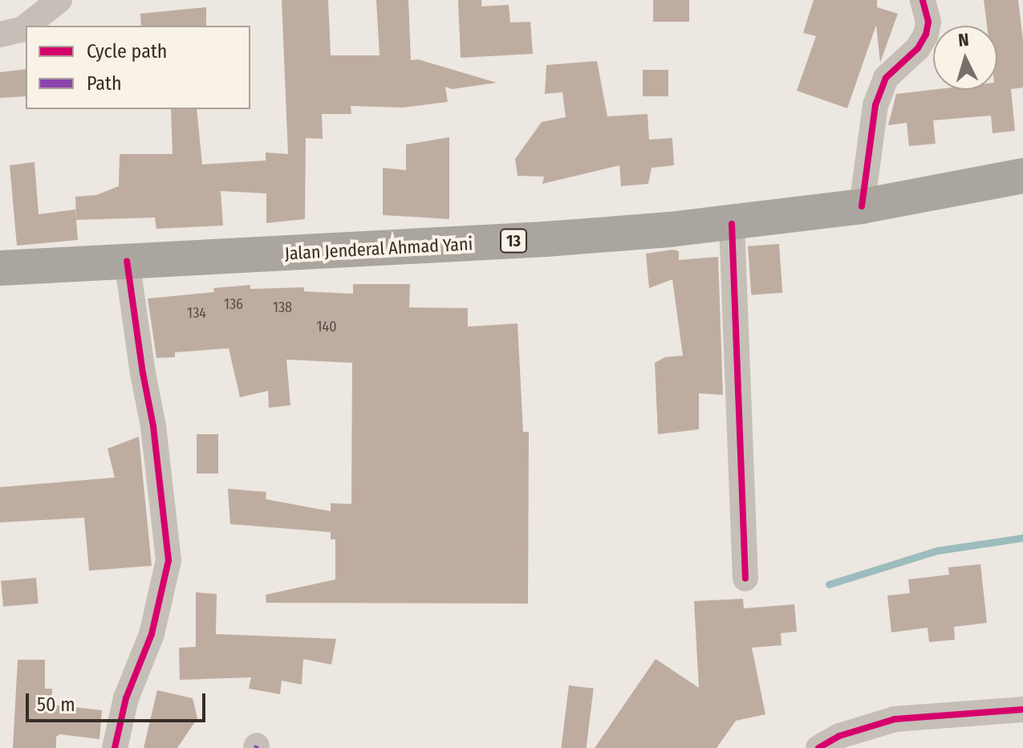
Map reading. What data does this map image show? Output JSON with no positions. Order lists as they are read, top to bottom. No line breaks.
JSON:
{"streets":{"highway":["13","Jalan Jenderal Ahmad Yani"]},"house_numbers":["136","138","134","140"],"legend":["Cycle path","Path"],"scale_bar":"50 m","north":"top"}
